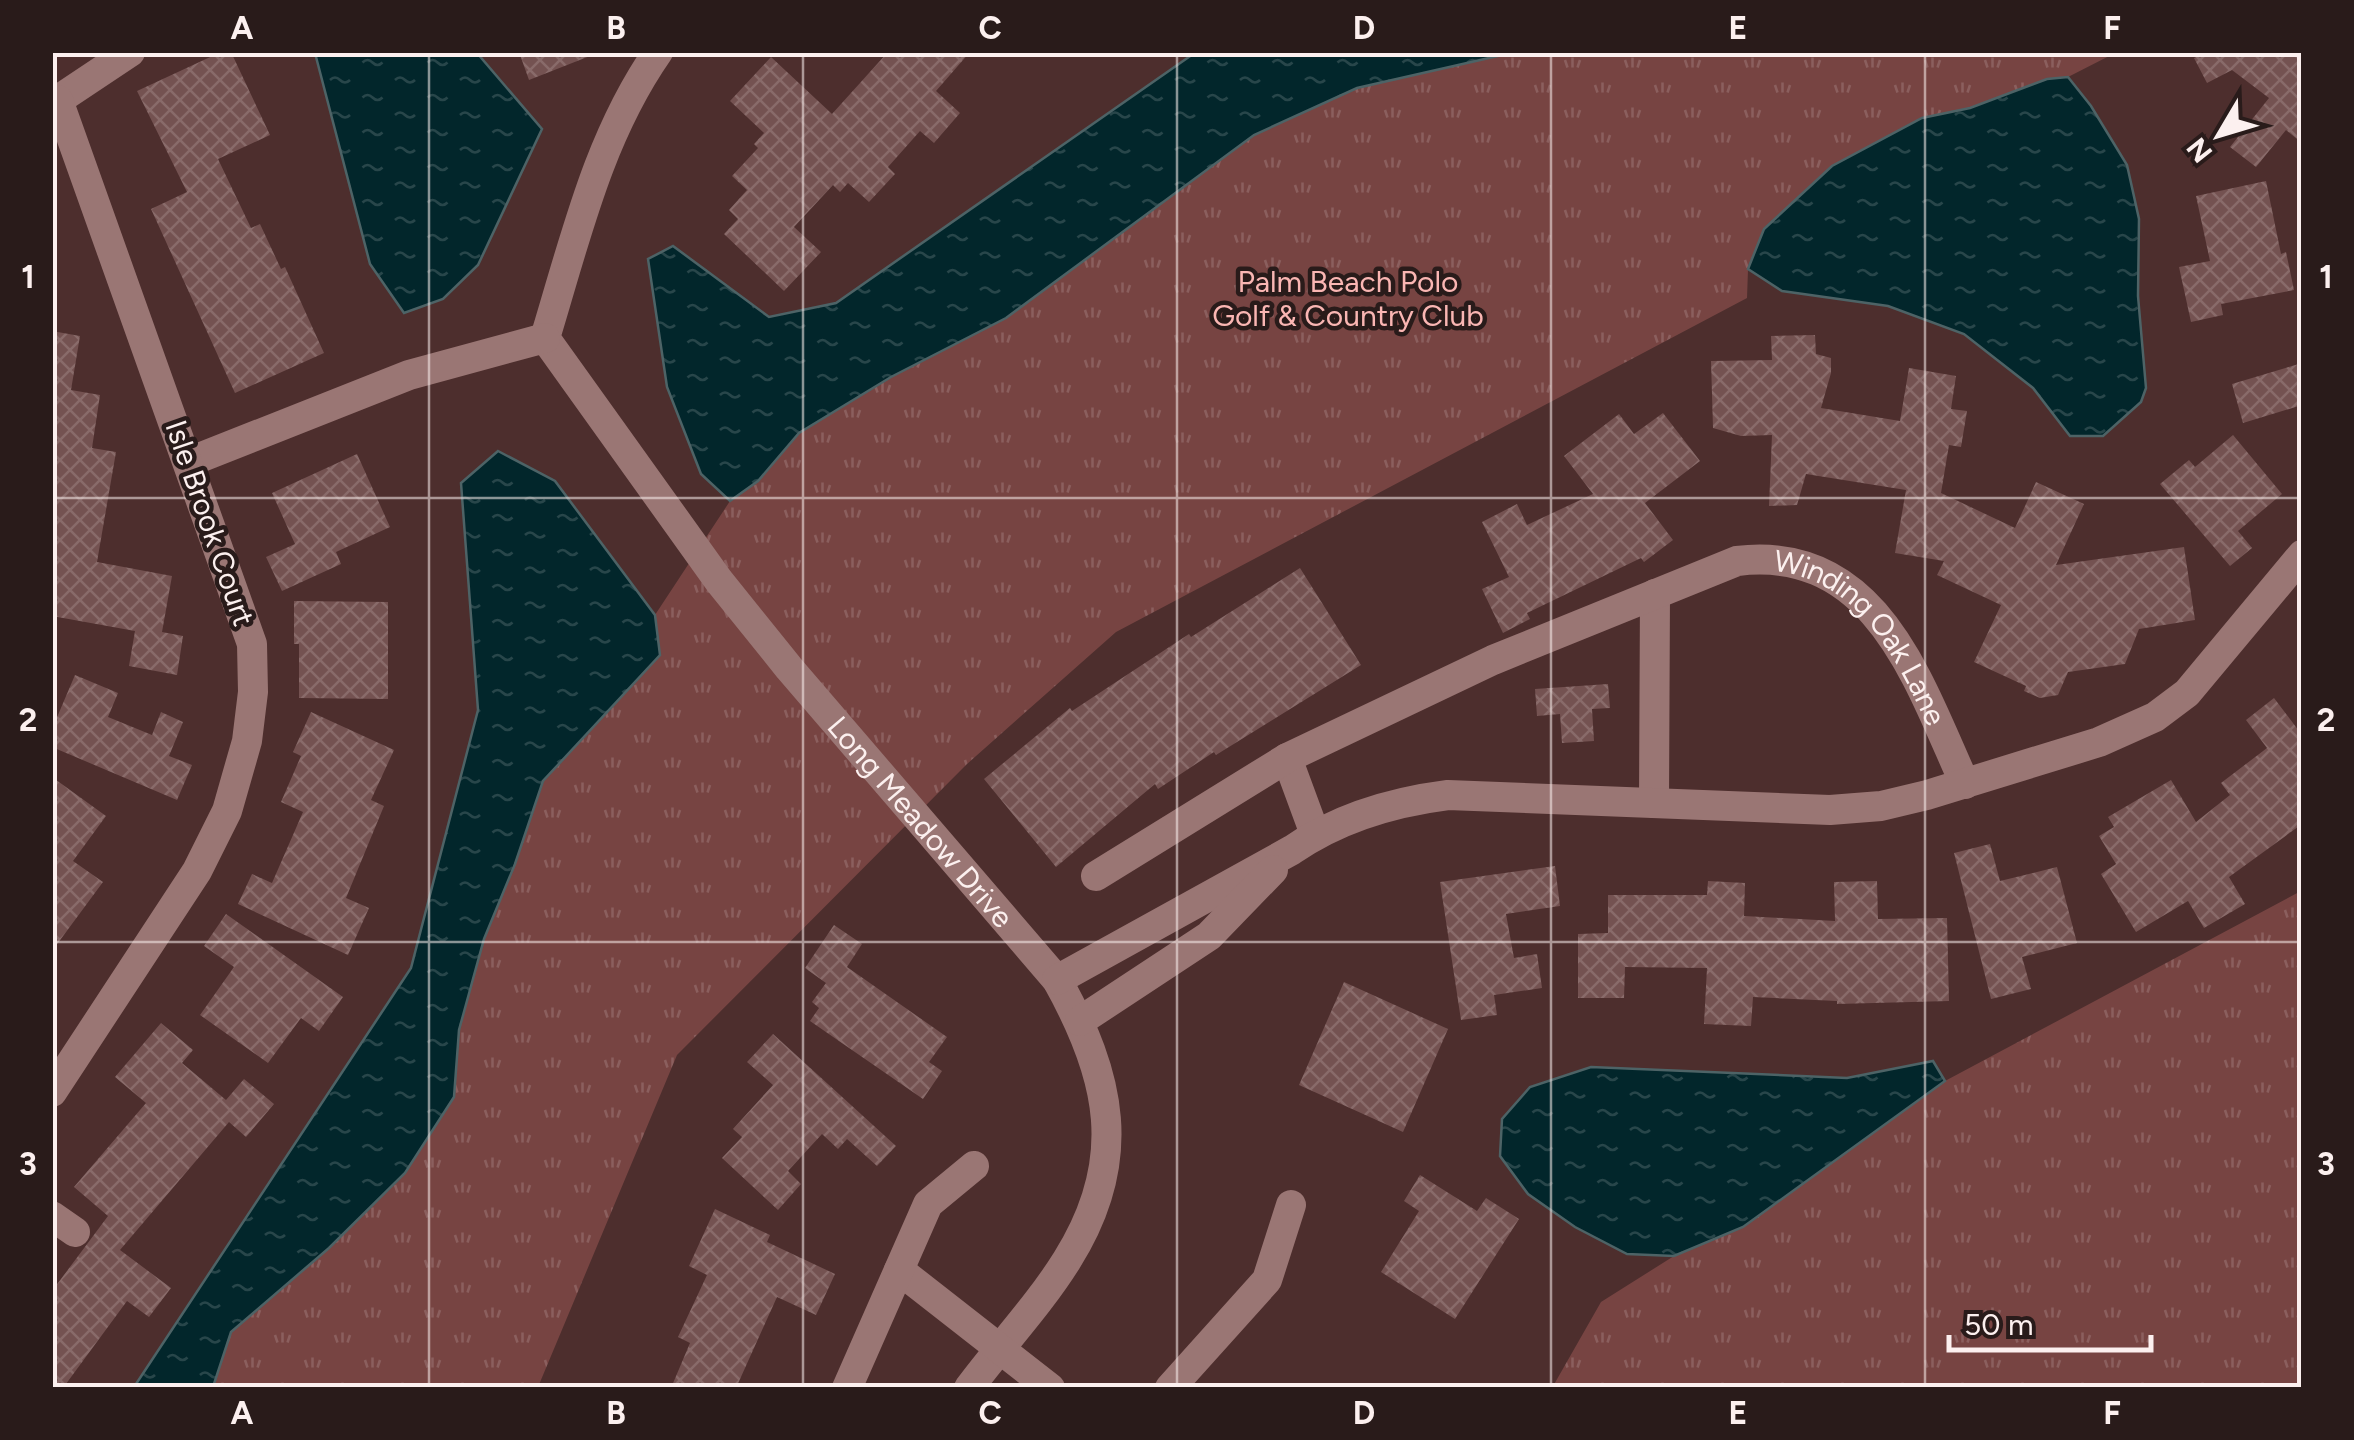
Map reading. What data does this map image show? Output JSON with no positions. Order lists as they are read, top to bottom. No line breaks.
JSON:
{"streets":{"street":["Isle Brook Court","Winding Oak Lane","Long Meadow Drive"]},"parks":["Palm Beach Polo Golf & Country Club"],"scale_bar":"50 m","north":"bottom left","grid":{"columns":["A","B","C","D","E","F"],"rows":["1","2","3"]}}
